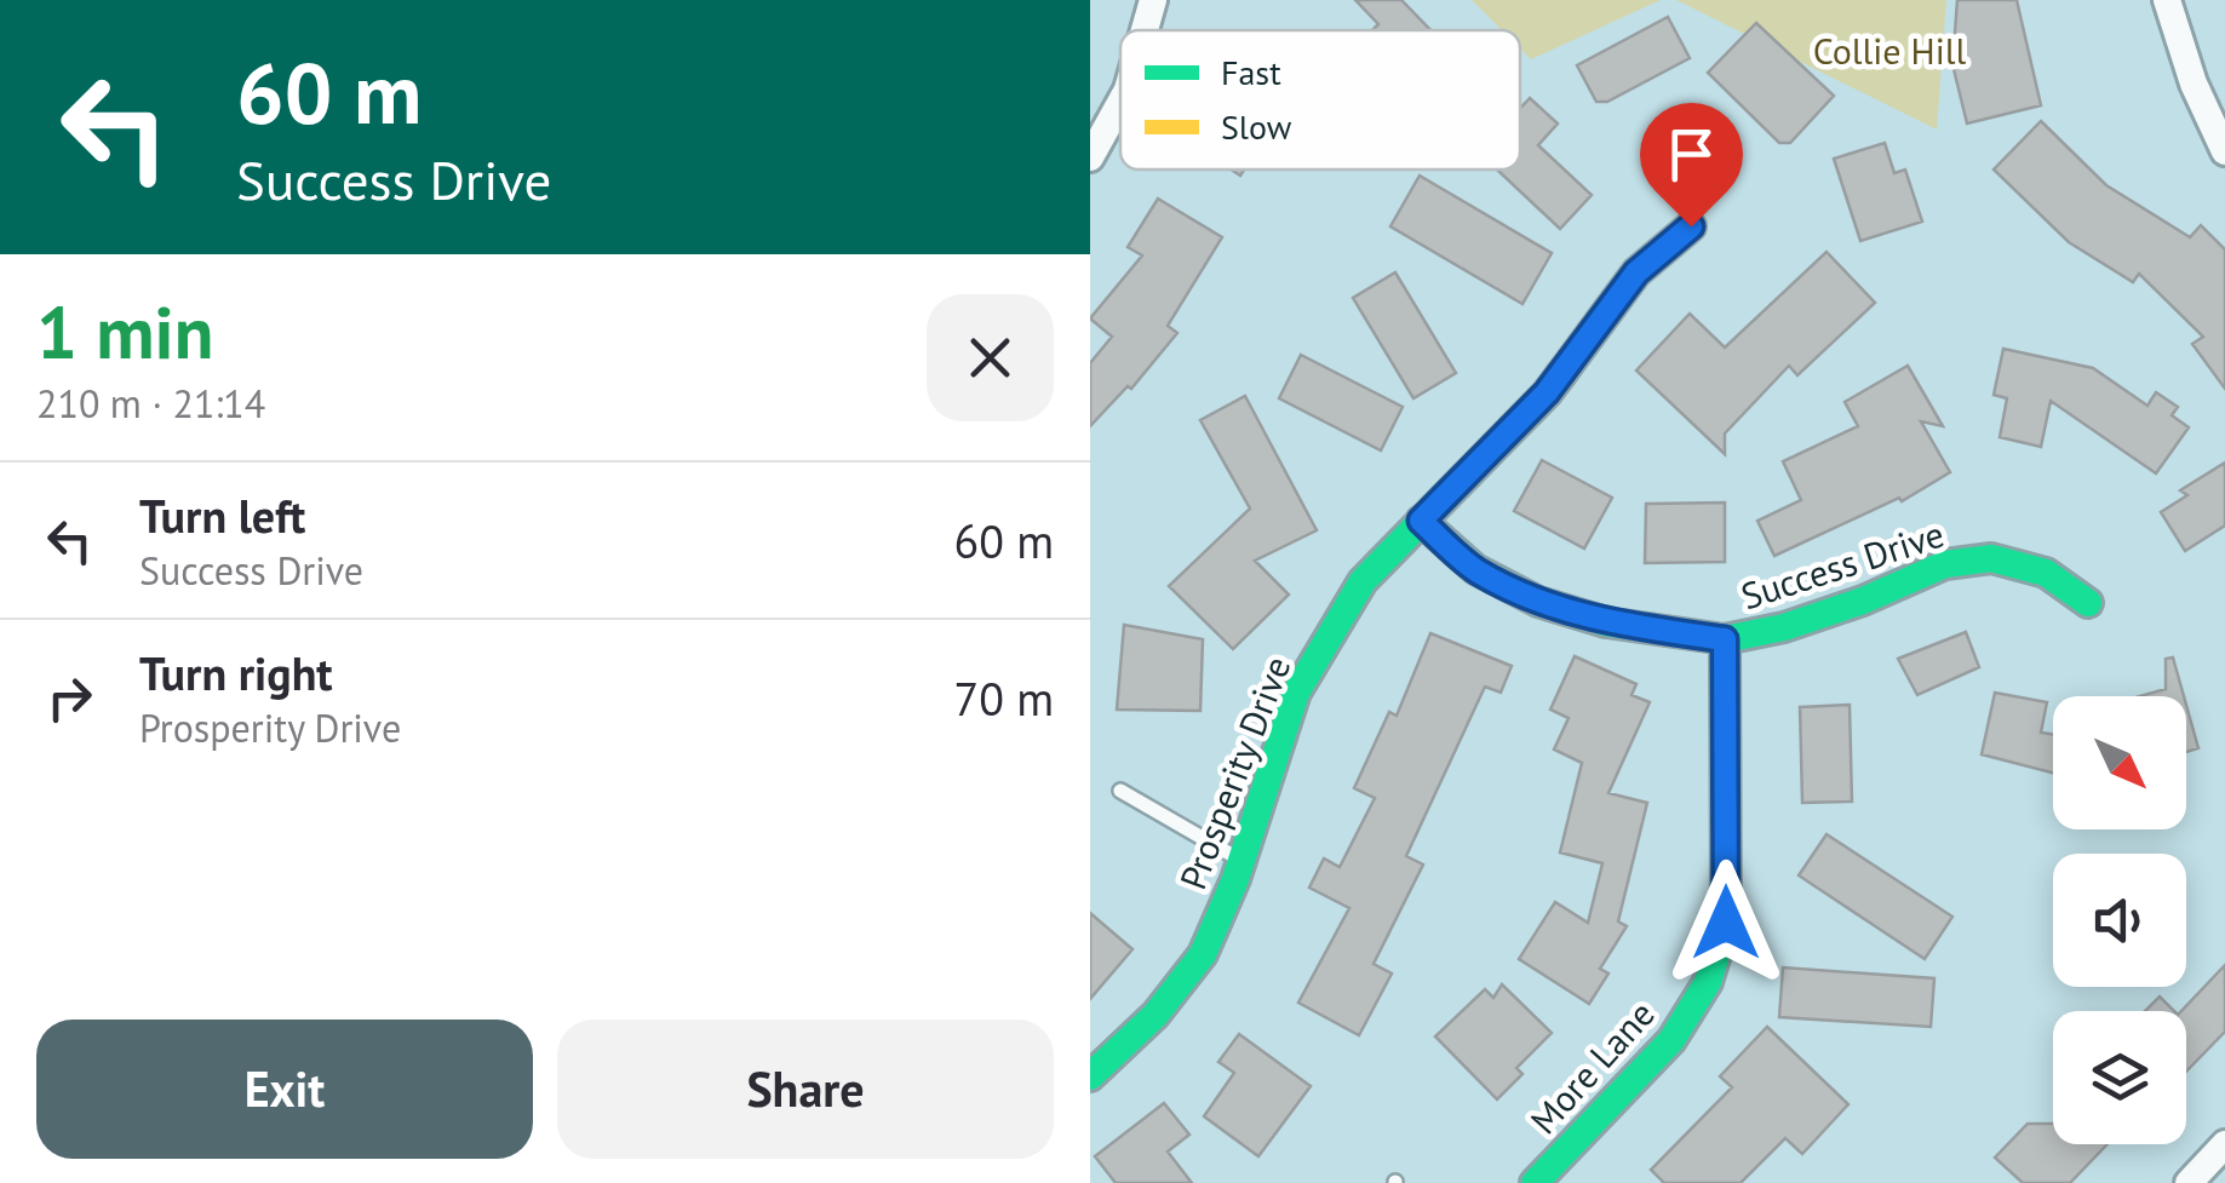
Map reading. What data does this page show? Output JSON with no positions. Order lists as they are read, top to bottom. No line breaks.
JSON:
{"streets":{"street":["Success Drive","Prosperity Drive","More Lane"]},"crossings":[["Success Drive","Prosperity Drive"],["Success Drive","More Lane"]],"parks":["Collie Hill"],"legend":["Fast","Slow"],"north":"bottom right","page":{"turn":["60 m","Success Drive"],"heading":["1 min","210 m · 21:14"],"list":[{"name":"Turn left","note":"Success Drive","value":"60 m"},{"name":"Turn right","note":"Prosperity Drive","value":"70 m"}],"buttons":["Exit","Share"]}}
